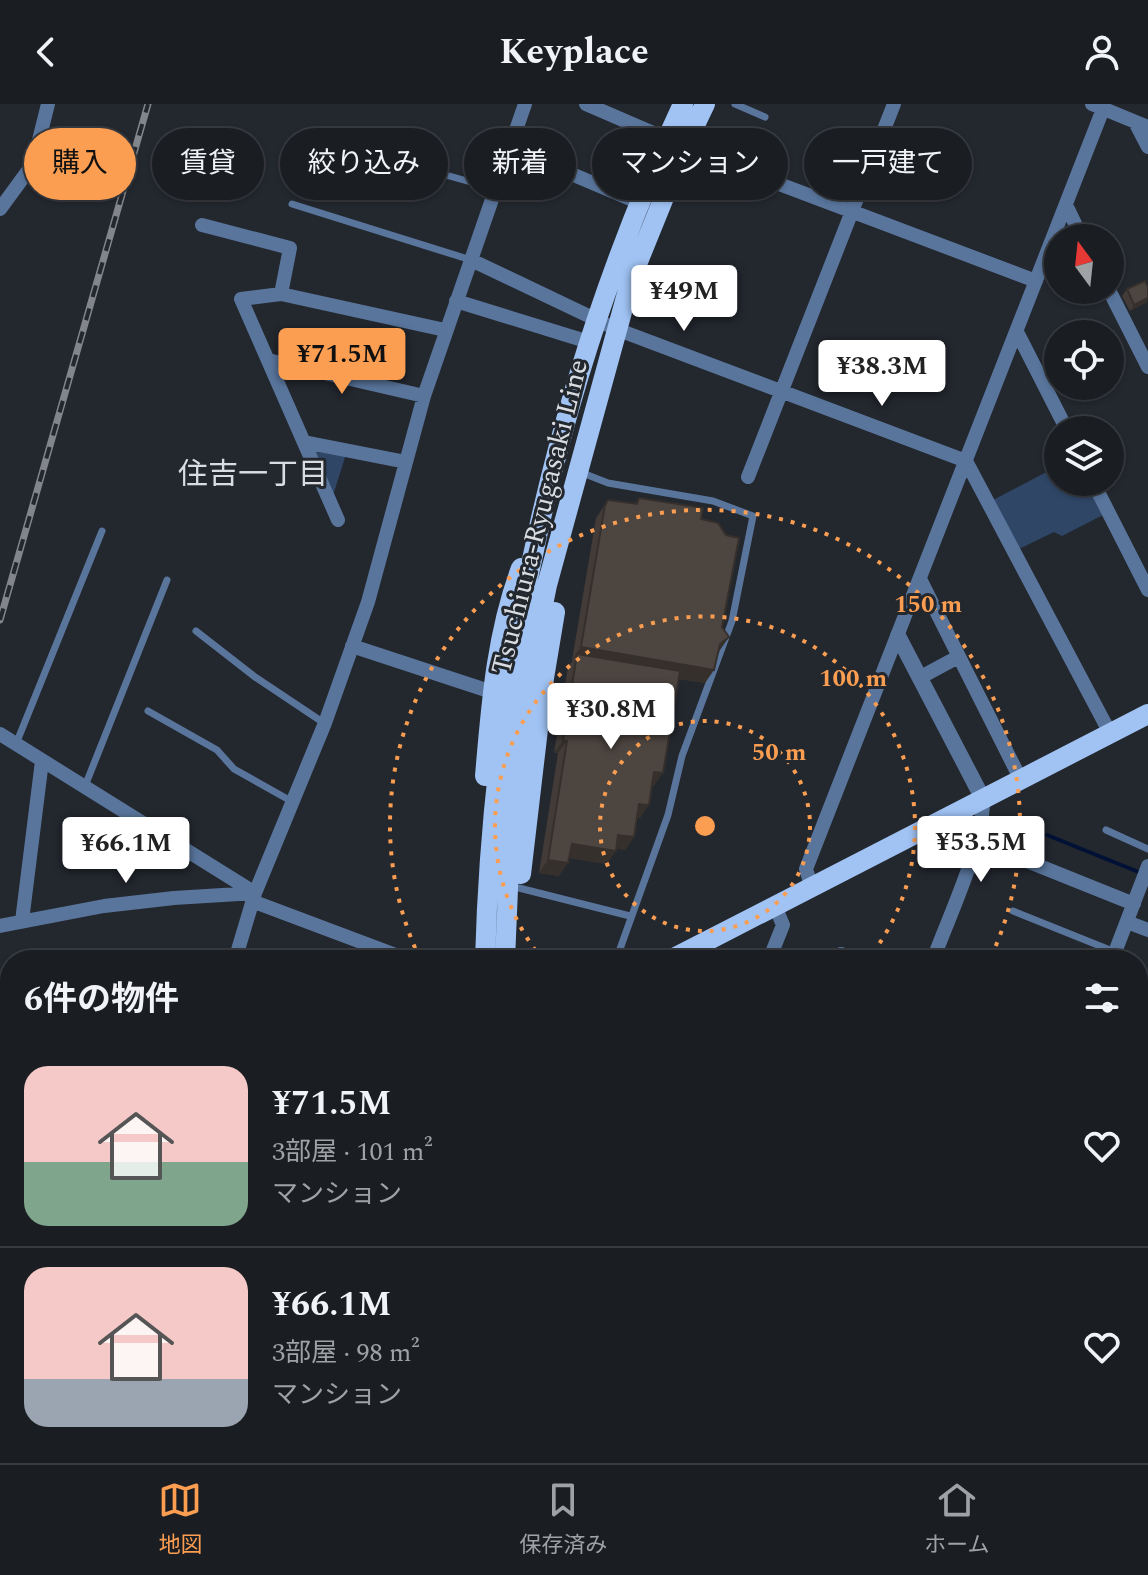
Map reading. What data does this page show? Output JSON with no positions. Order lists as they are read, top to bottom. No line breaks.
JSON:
{"streets":{"main road":["Tsuchiura-Ryugasaki Line"]},"districts":["住吉一丁目"],"north":"top","page":{"header":"Keyplace","chip":["購入","賃貸","絞り込み","新着","マンション","一戸建て"],"price":["¥49M","¥71.5M","¥38.3M","¥30.8M","¥53.5M","¥66.1M"],"heading":"6件の物件","list":[{"name":"¥71.5M","note":"3部屋 · 101 m² · マンション"},{"name":"¥66.1M","note":"3部屋 · 98 m² · マンション"}],"tabs":["地図","保存済み","ホーム"]},"rings":["150 m","100 m","50 m"]}
